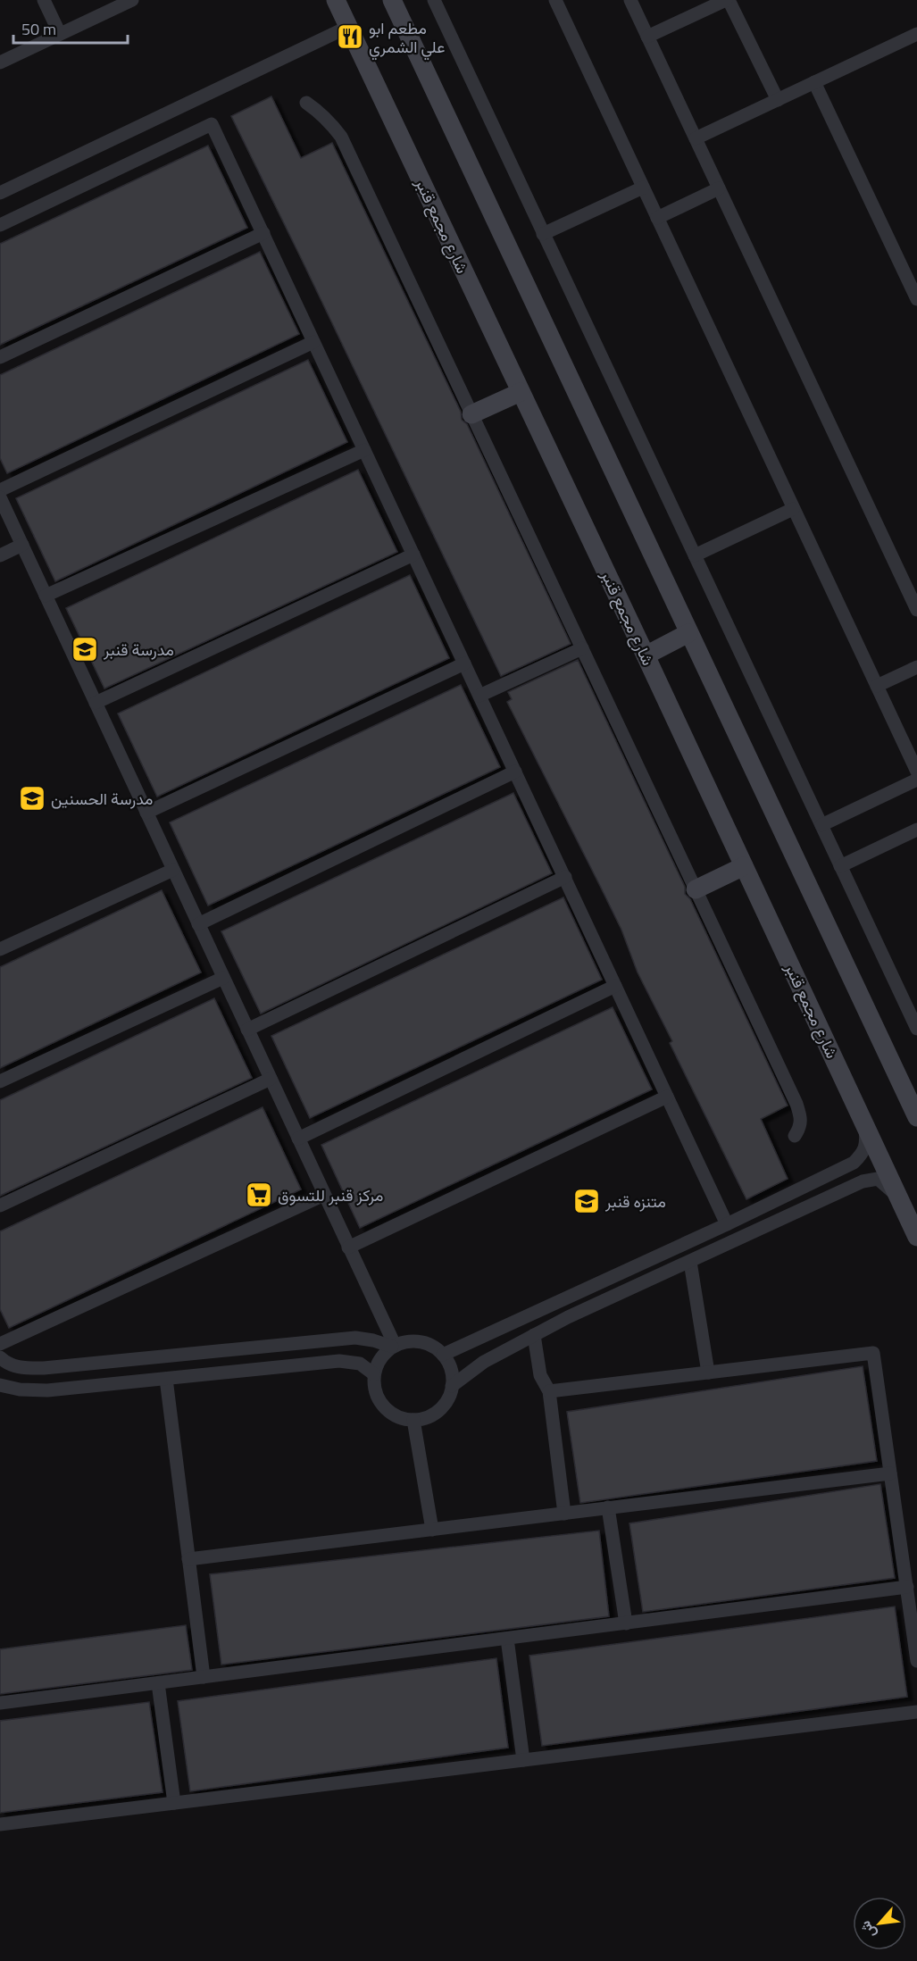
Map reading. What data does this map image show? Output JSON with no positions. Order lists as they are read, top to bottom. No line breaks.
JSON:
{"streets":{"main road":["شارع مجمع قنبر"]},"places":{"restaurant":["مطعم ابو علي الشمري"],"school or university":["مدرسة قنبر","مدرسة الحسنين","متنزه قنبر"],"supermarket":["مركز قنبر للتسوق"]},"scale_bar":"50 m","north":"bottom left"}
